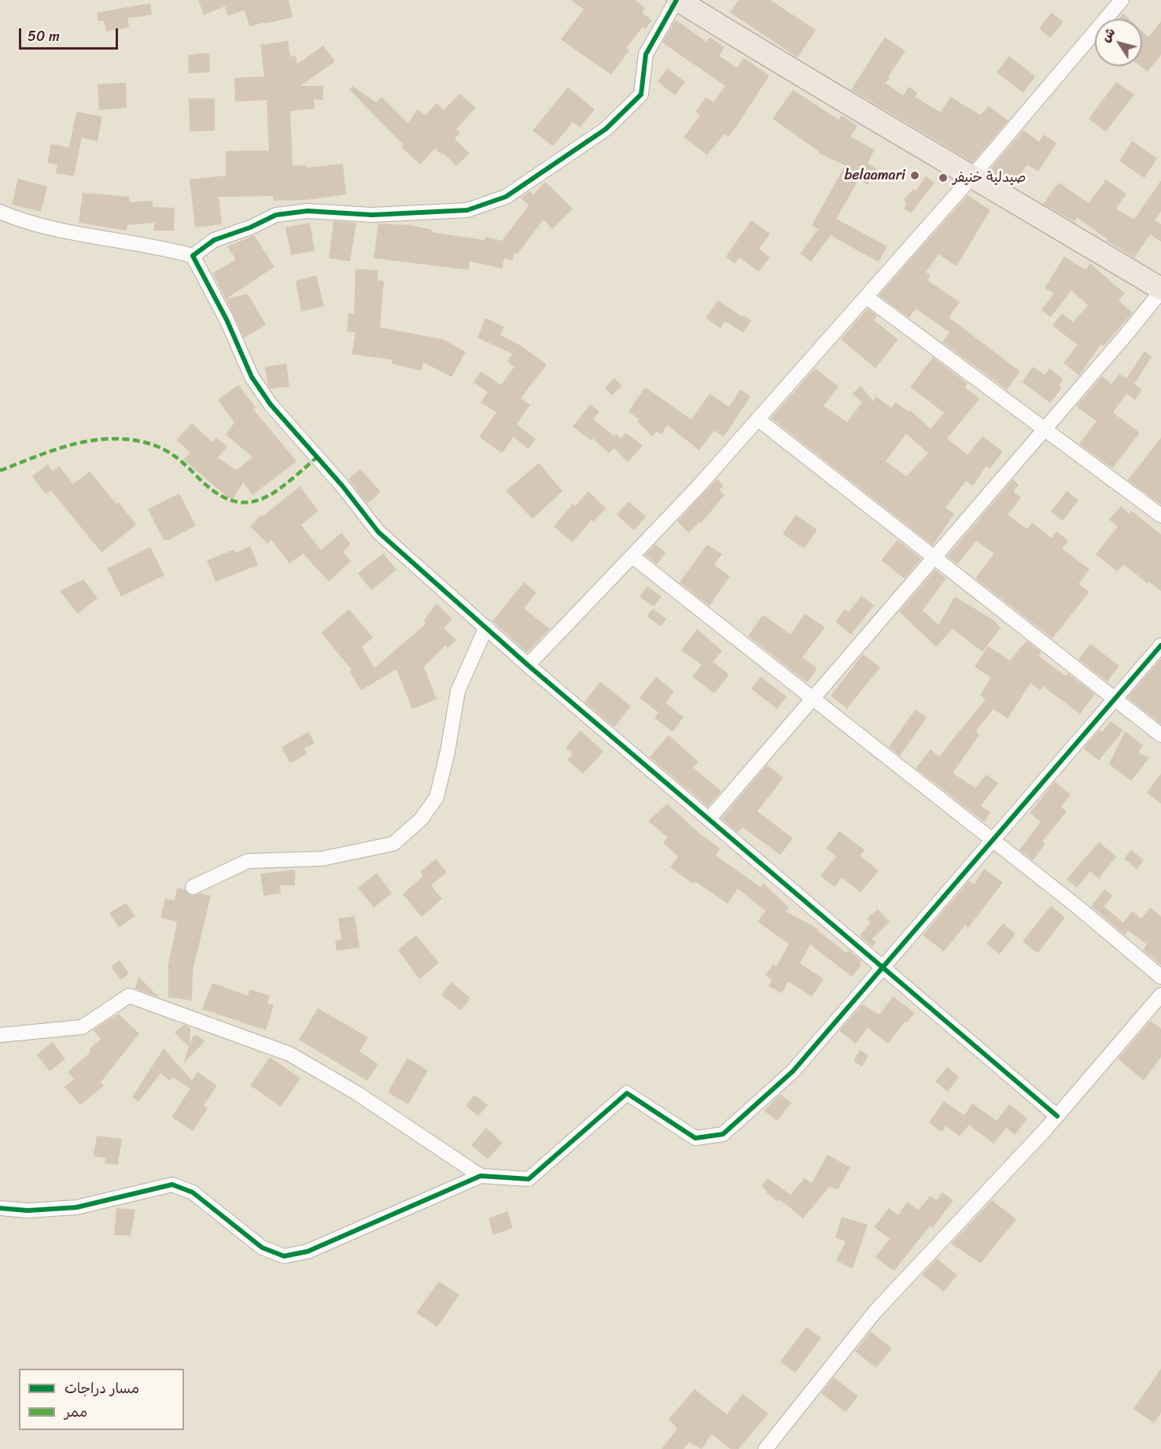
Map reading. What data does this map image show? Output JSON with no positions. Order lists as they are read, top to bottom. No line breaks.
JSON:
{"places":["belaamari","صيدلية خنيفر"],"legend":["مسار دراجات","ممر"],"scale_bar":"50 m","north":"top left"}
